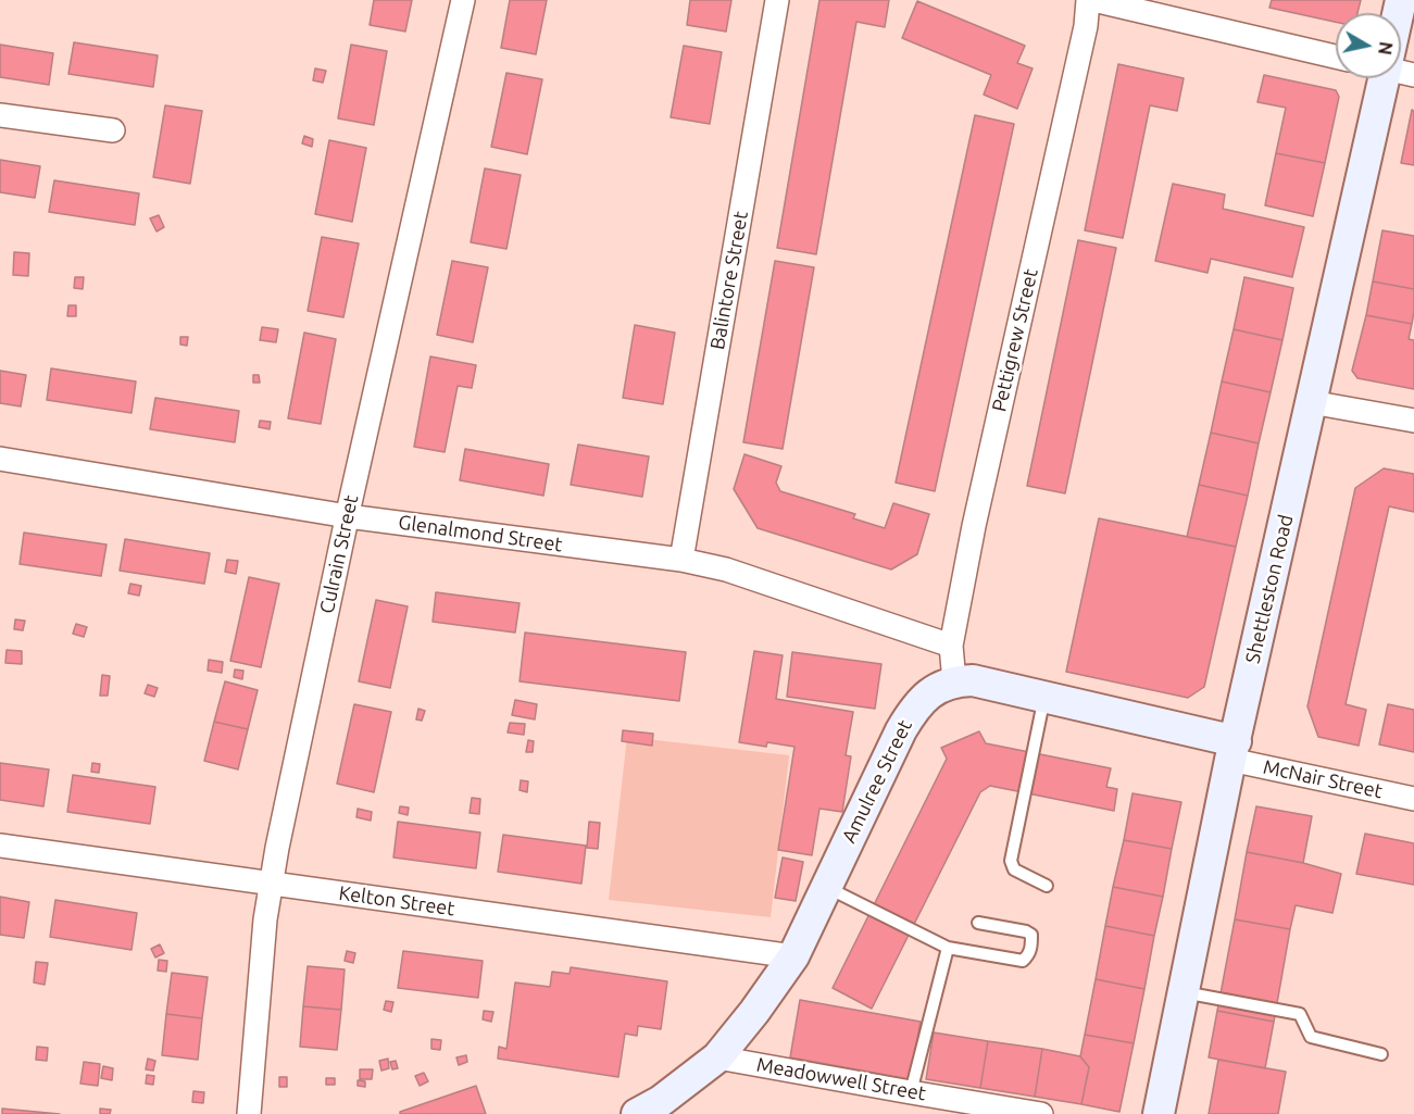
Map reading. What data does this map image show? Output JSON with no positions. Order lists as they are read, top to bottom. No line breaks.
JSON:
{"streets":{"street":["Balintore Street","Pettigrew Street","Glenalmond Street","Culrain Street","Shettleston Road","McNair Street","Amulree Street","Kelton Street","Meadowwell Street"]},"crossings":[["Balintore Street","Glenalmond Street"],["Pettigrew Street","Glenalmond Street"],["Pettigrew Street","Amulree Street"],["Glenalmond Street","Culrain Street"],["Culrain Street","Kelton Street"],["Shettleston Road","McNair Street"],["Amulree Street","Kelton Street"],["Amulree Street","Meadowwell Street"]],"north":"right"}
